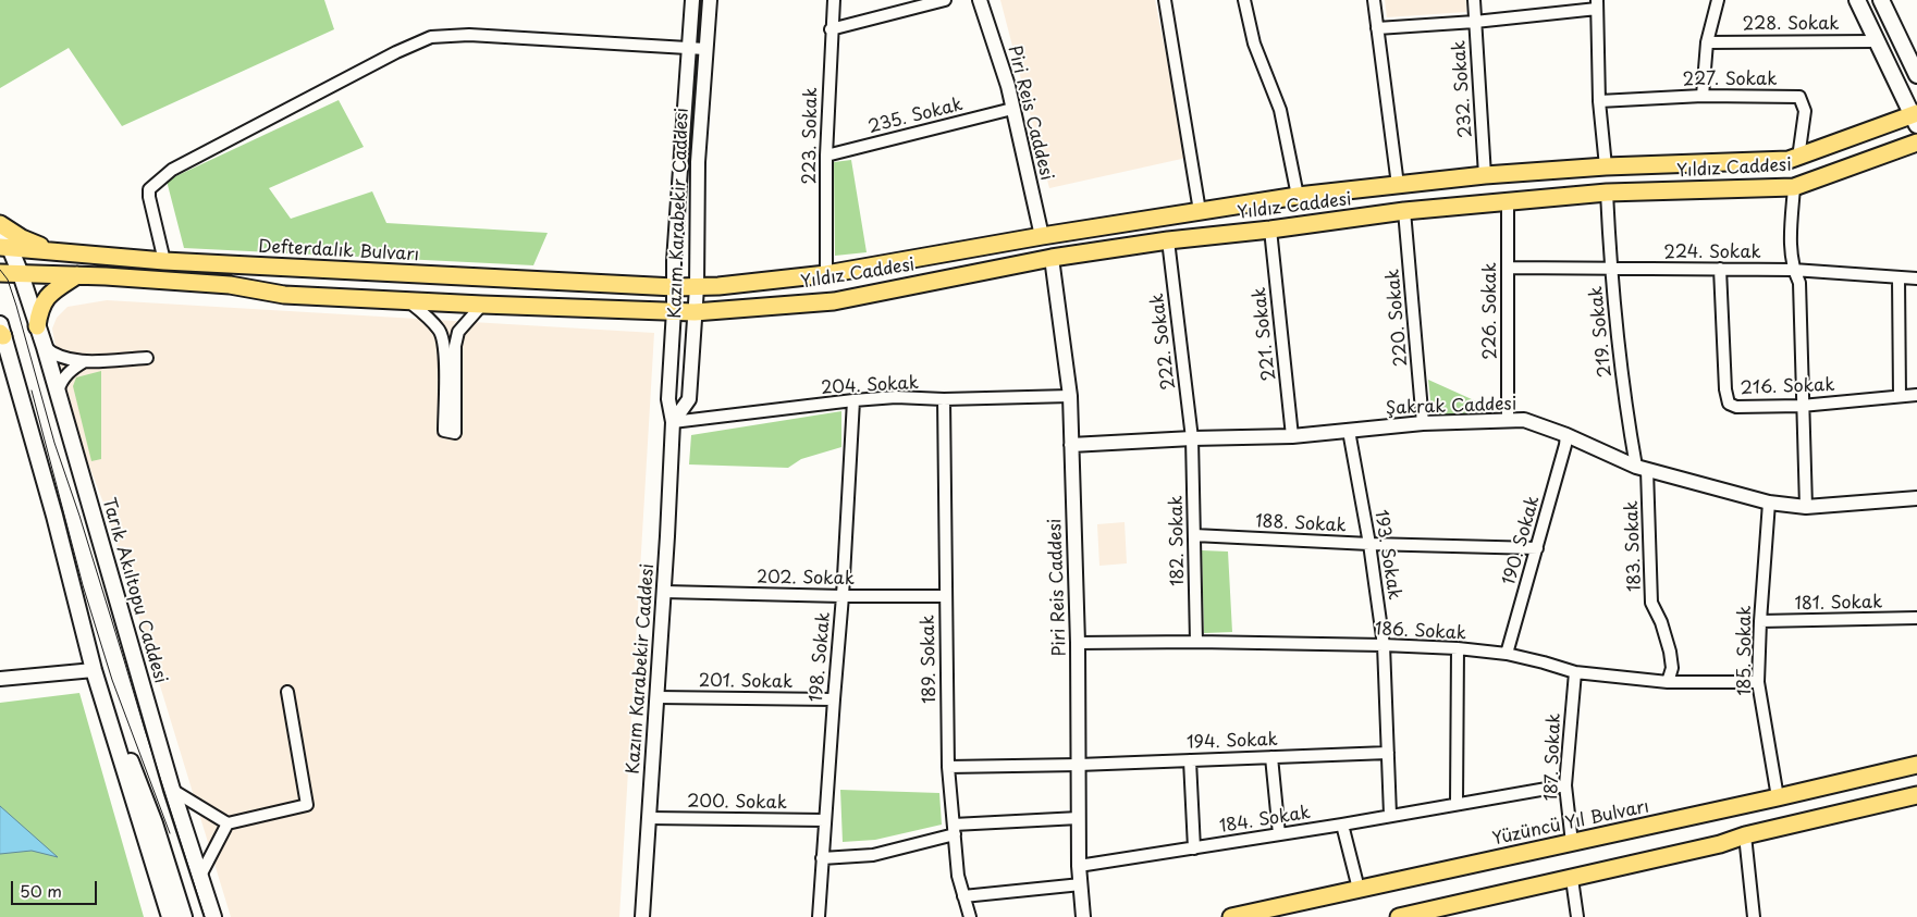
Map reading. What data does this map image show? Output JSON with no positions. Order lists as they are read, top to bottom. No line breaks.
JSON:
{"streets":{"main road":["Yıldız Caddesi","Defterdalık Bulvarı","Tarık Akıltopu Caddesi","Yüzüncü Yıl Bulvarı"],"street":["228. Sokak","227. Sokak","232. Sokak","Piri Reis Caddesi","235. Sokak","223. Sokak","Kazım Karabekir Caddesi","224. Sokak","226. Sokak","220. Sokak","219. Sokak","221. Sokak","222. Sokak","204. Sokak","216. Sokak","Şakrak Caddesi","188. Sokak","182. Sokak","190. Sokak","183. Sokak","193. Sokak","202. Sokak","181. Sokak","186. Sokak","185. Sokak","198. Sokak","189. Sokak","201. Sokak","194. Sokak","187. Sokak","200. Sokak","184. Sokak"]},"crossings":[["227. Sokak","Yıldız Caddesi"],["232. Sokak","Yıldız Caddesi"],["Piri Reis Caddesi","235. Sokak"],["Piri Reis Caddesi","Yıldız Caddesi"],["Piri Reis Caddesi","204. Sokak"],["Piri Reis Caddesi","Şakrak Caddesi"],["Piri Reis Caddesi","186. Sokak"],["Piri Reis Caddesi","194. Sokak"],["Piri Reis Caddesi","184. Sokak"],["235. Sokak","223. Sokak"],["223. Sokak","Yıldız Caddesi"],["Yıldız Caddesi","Kazım Karabekir Caddesi"],["Yıldız Caddesi","Defterdalık Bulvarı"],["Yıldız Caddesi","226. Sokak"],["Yıldız Caddesi","220. Sokak"],["Yıldız Caddesi","219. Sokak"],["Yıldız Caddesi","221. Sokak"],["Yıldız Caddesi","222. Sokak"],["Kazım Karabekir Caddesi","Defterdalık Bulvarı"],["Kazım Karabekir Caddesi","204. Sokak"],["Kazım Karabekir Caddesi","202. Sokak"],["Kazım Karabekir Caddesi","201. Sokak"],["Kazım Karabekir Caddesi","200. Sokak"],["Defterdalık Bulvarı","Tarık Akıltopu Caddesi"],["224. Sokak","226. Sokak"],["224. Sokak","219. Sokak"],["224. Sokak","216. Sokak"],["226. Sokak","Şakrak Caddesi"],["220. Sokak","Şakrak Caddesi"],["219. Sokak","Şakrak Caddesi"],["219. Sokak","183. Sokak"],["221. Sokak","Şakrak Caddesi"],["222. Sokak","Şakrak Caddesi"],["222. Sokak","182. Sokak"],["204. Sokak","198. Sokak"],["204. Sokak","189. Sokak"],["Şakrak Caddesi","182. Sokak"],["Şakrak Caddesi","190. Sokak"],["Şakrak Caddesi","183. Sokak"],["Şakrak Caddesi","193. Sokak"],["Şakrak Caddesi","185. Sokak"],["188. Sokak","182. Sokak"],["188. Sokak","190. Sokak"],["188. Sokak","193. Sokak"],["182. Sokak","186. Sokak"],["190. Sokak","186. Sokak"],["183. Sokak","186. Sokak"],["193. Sokak","186. Sokak"],["193. Sokak","194. Sokak"],["193. Sokak","184. Sokak"],["202. Sokak","198. Sokak"],["202. Sokak","189. Sokak"],["181. Sokak","185. Sokak"],["186. Sokak","185. Sokak"],["186. Sokak","187. Sokak"],["185. Sokak","Yüzüncü Yıl Bulvarı"],["198. Sokak","201. Sokak"],["198. Sokak","200. Sokak"],["189. Sokak","194. Sokak"],["187. Sokak","184. Sokak"],["187. Sokak","Yüzüncü Yıl Bulvarı"]],"scale_bar":"50 m"}
